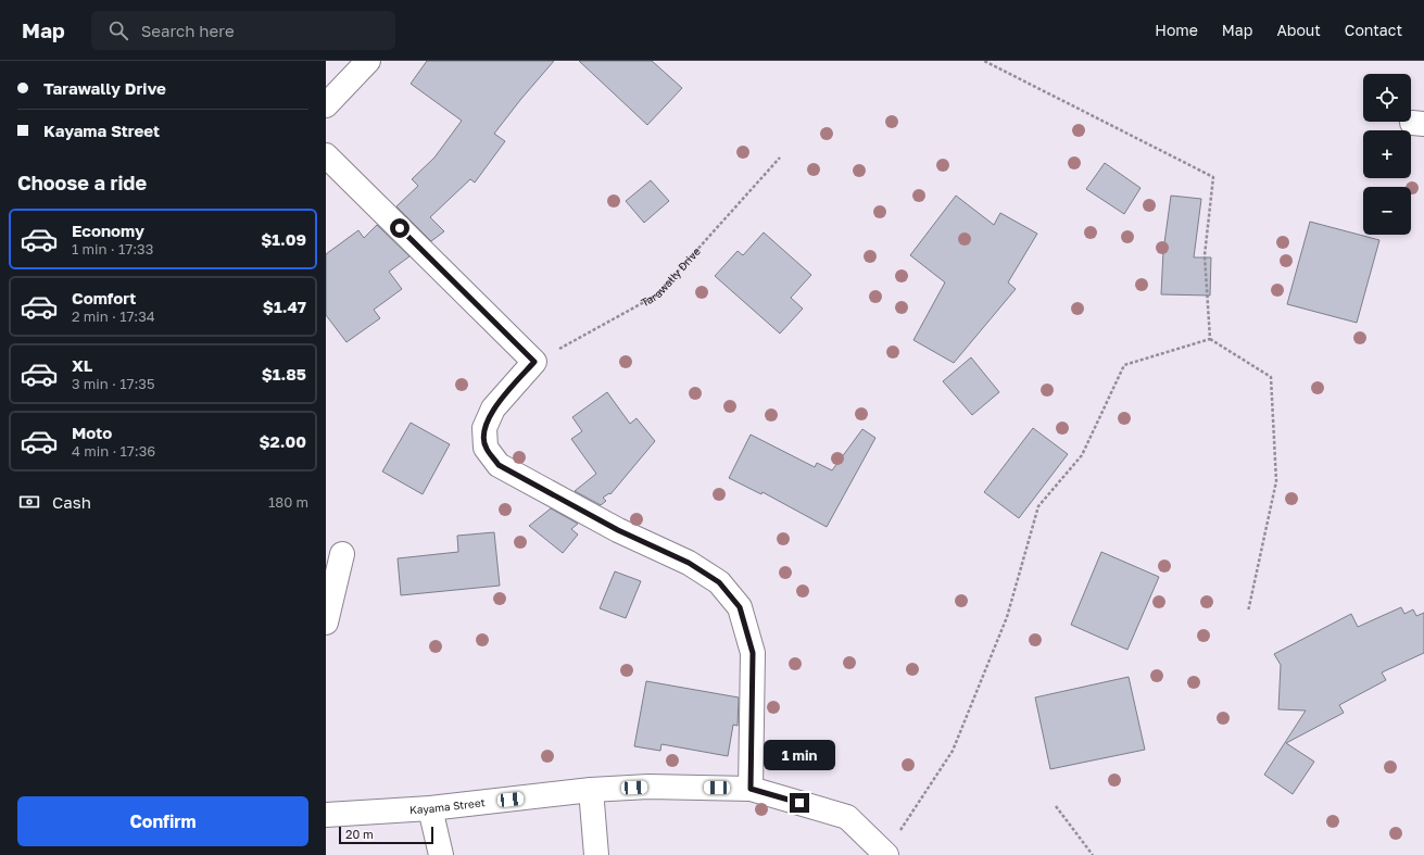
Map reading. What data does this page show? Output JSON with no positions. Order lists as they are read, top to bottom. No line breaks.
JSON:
{"streets":{"street":["Kayama Street"],"path":["Tarawally Drive"]},"scale_bar":"20 m","page":{"header":"Map","search":"Search here","nav":["Home","Map","About","Contact"],"banner":["Tarawally Drive","Kayama Street"],"map_buttons":["+","−"],"heading":"Choose a ride","list":[{"name":"Economy","note":"1 min · 17:33","value":"$1.09"},{"name":"Comfort","note":"2 min · 17:34","value":"$1.47"},{"name":"XL","note":"3 min · 17:35","value":"$1.85"},{"name":"Moto","note":"4 min · 17:36","value":"$2.00"}],"pay":["Cash","180 m"],"bubble":"1 min","buttons":"Confirm","scale":"20 m"}}
